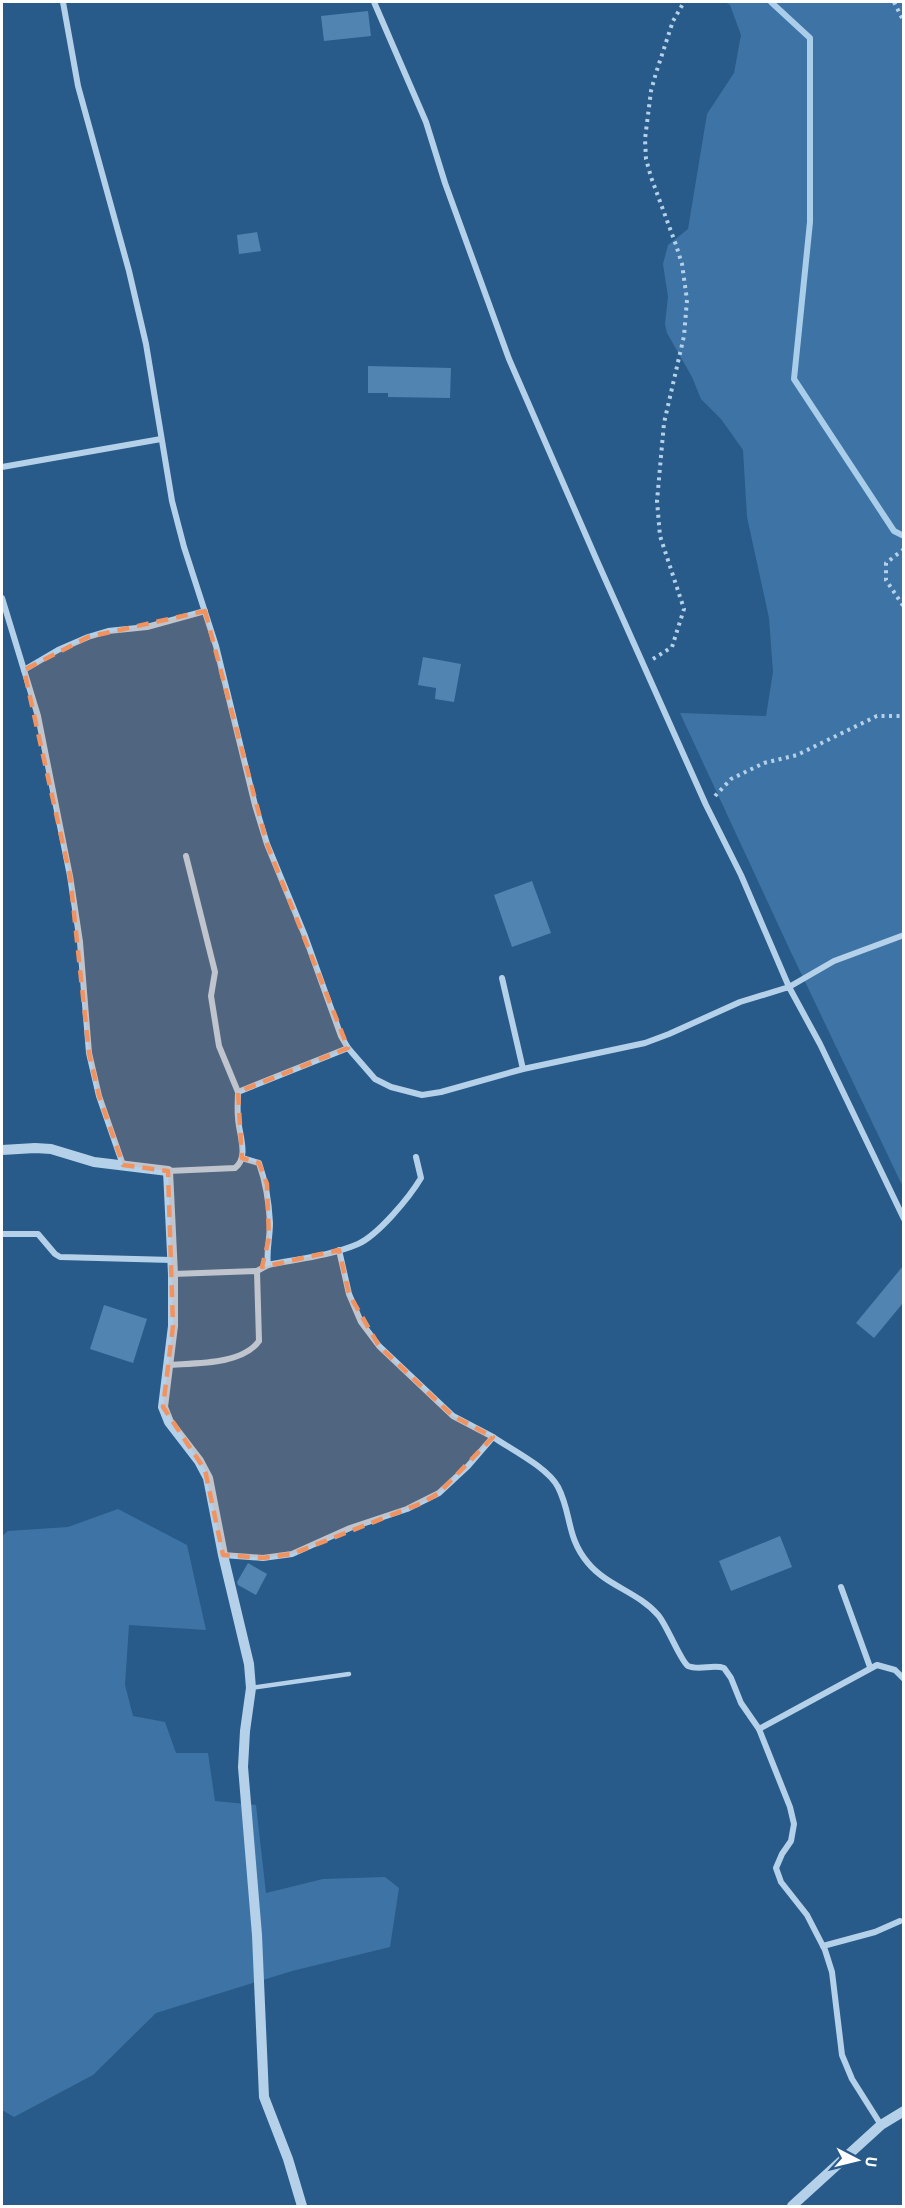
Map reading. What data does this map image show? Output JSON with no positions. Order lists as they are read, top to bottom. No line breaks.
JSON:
{"north":"right"}
